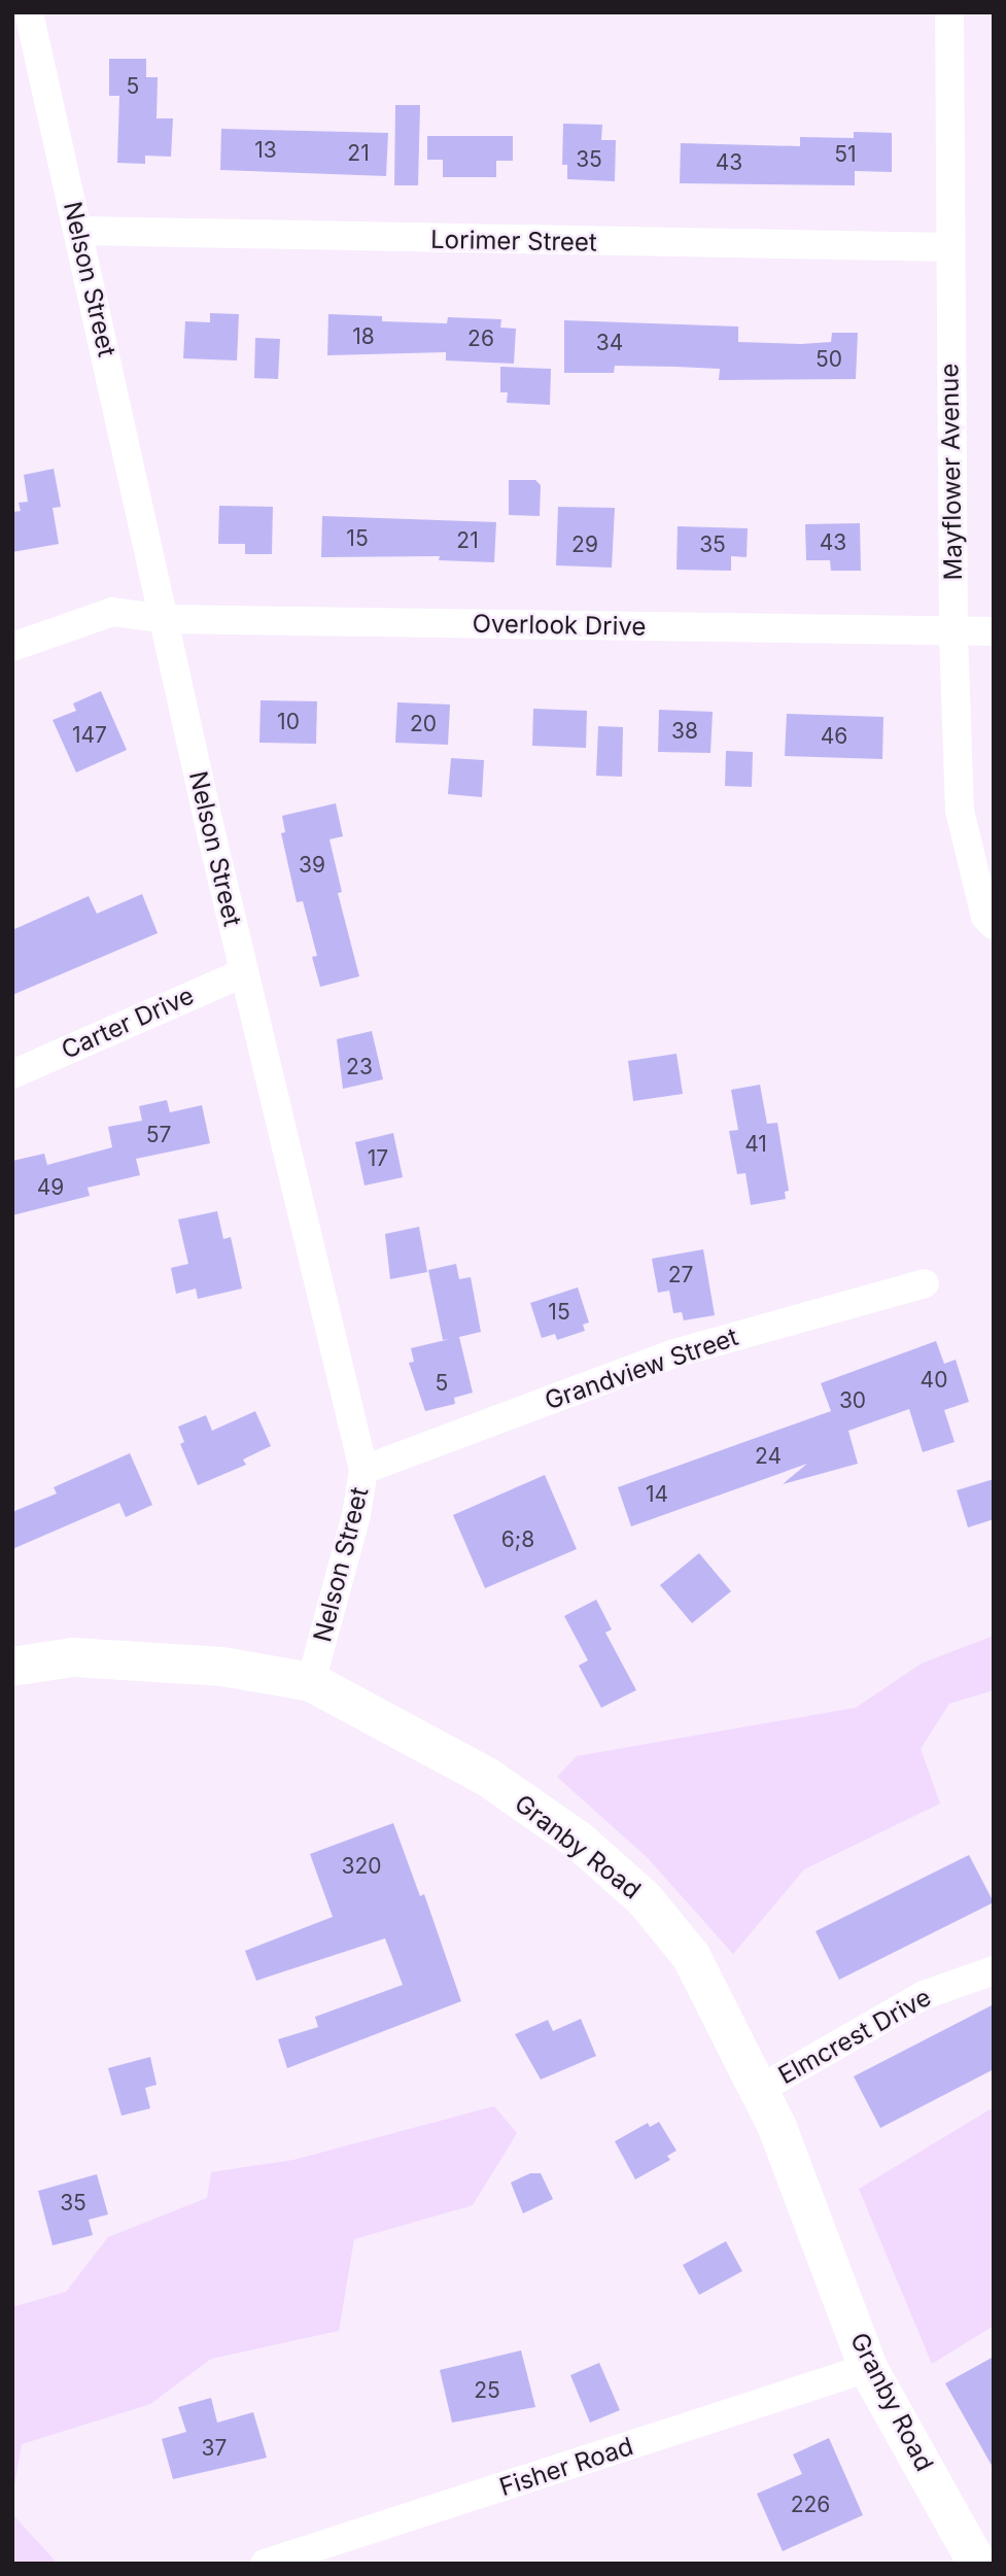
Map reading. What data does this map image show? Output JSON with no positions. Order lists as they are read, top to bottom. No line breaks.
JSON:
{"streets":{"main road":["Granby Road"],"street":["Lorimer Street","Nelson Street","Mayflower Avenue","Overlook Drive","Carter Drive","Grandview Street","Elmcrest Drive","Fisher Road"]},"crossings":[["Lorimer Street","Nelson Street"],["Lorimer Street","Mayflower Avenue"],["Nelson Street","Overlook Drive"],["Nelson Street","Carter Drive"],["Nelson Street","Grandview Street"],["Nelson Street","Granby Road"],["Mayflower Avenue","Overlook Drive"],["Granby Road","Elmcrest Drive"],["Granby Road","Fisher Road"]],"house_numbers":["5","13","21","51","35","43","18","26","34","50","15","21","43","29","35","10","20","38","147","46","39","23","57","41","17","49","27","15","40","5","30","24","14","6;8","320","35","25","37","226"]}
